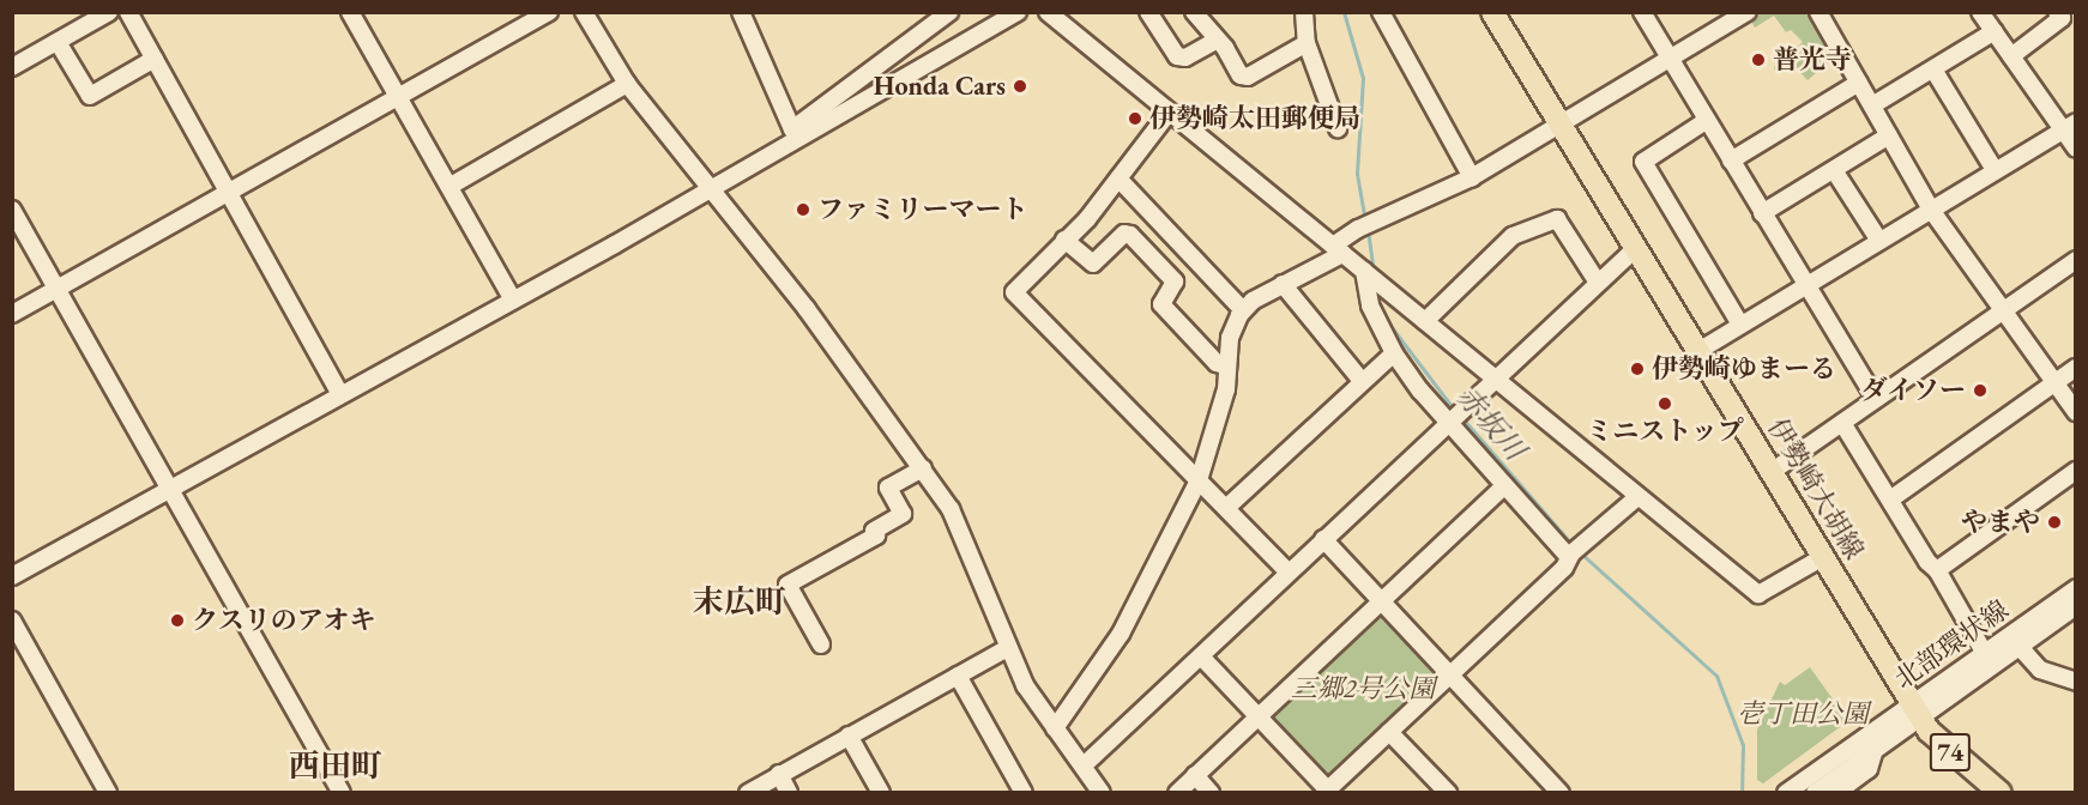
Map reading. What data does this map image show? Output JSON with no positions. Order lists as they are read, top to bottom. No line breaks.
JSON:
{"streets":{"main road":["伊勢崎大胡線","74"],"street":["北部環状線"]},"crossings":[["伊勢崎大胡線","北部環状線"]],"districts":["末広町","西田町"],"water":["赤坂川"],"parks":["三郷2号公園","壱丁田公園"],"places":["普光寺","Honda Cars","伊勢崎太田郵便局","ファミリーマート","伊勢崎ゆまーる","ダイソー","ミニストップ","やまや","クスリのアオキ"]}
